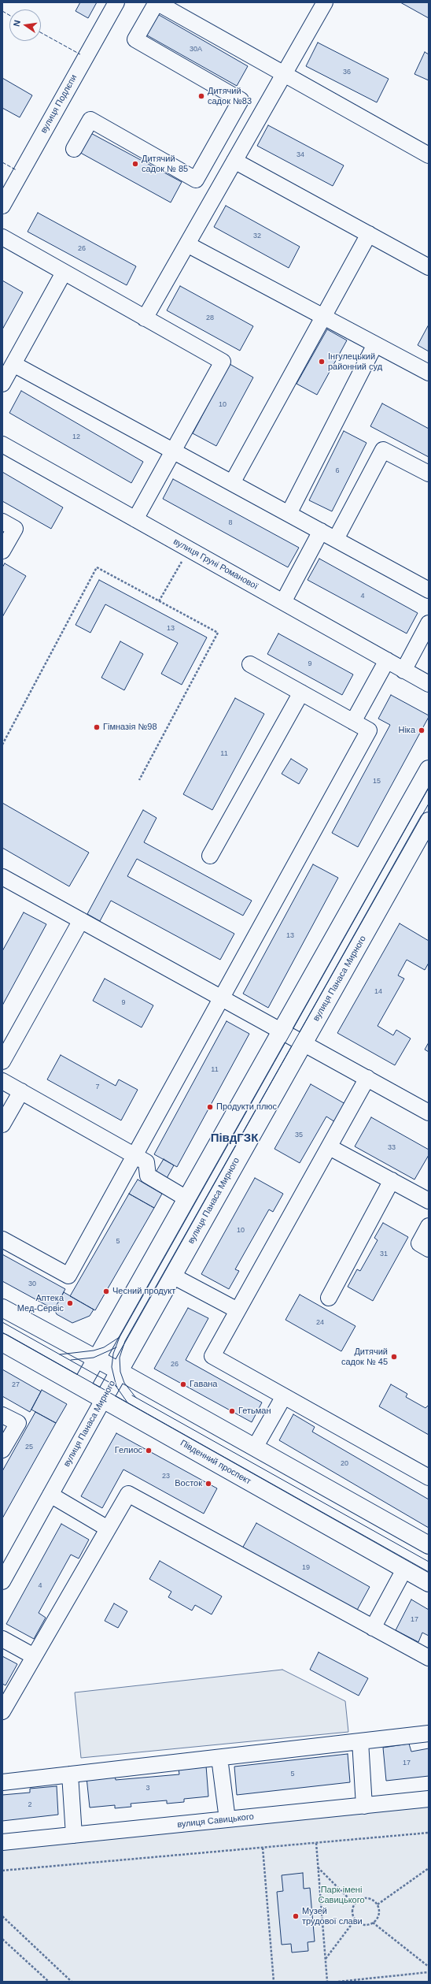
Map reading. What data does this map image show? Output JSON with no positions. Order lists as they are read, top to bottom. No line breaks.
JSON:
{"streets":{"main road":["вулиця Панаса Мирного","Південний проспект"],"street":["вулиця Подлєпи","вулиця Груні Романової","вулиця Савицького"]},"crossings":[["вулиця Панаса Мирного","Південний проспект"]],"districts":["ПівдГЗК"],"parks":["Парк імені Савицького"],"places":["Дитячий садок №83","Дитячий садок № 85","Інгулецький районний суд","Гімназія №98","Ніка","Продукти плюс","Чесний продукт","Аптека Мед-Сервіс","Дитячий садок № 45","Гавана","Гетьман","Гелиос","Восток","Музей трудової слави"],"house_numbers":["30А","36","34","32","26","28","10","12","6","8","4","13","9","11","15","13","14","9","11","7","35","33","10","5","31","30","24","26","27","25","20","23","19","4","17","17","5","3","2"],"north":"left"}
